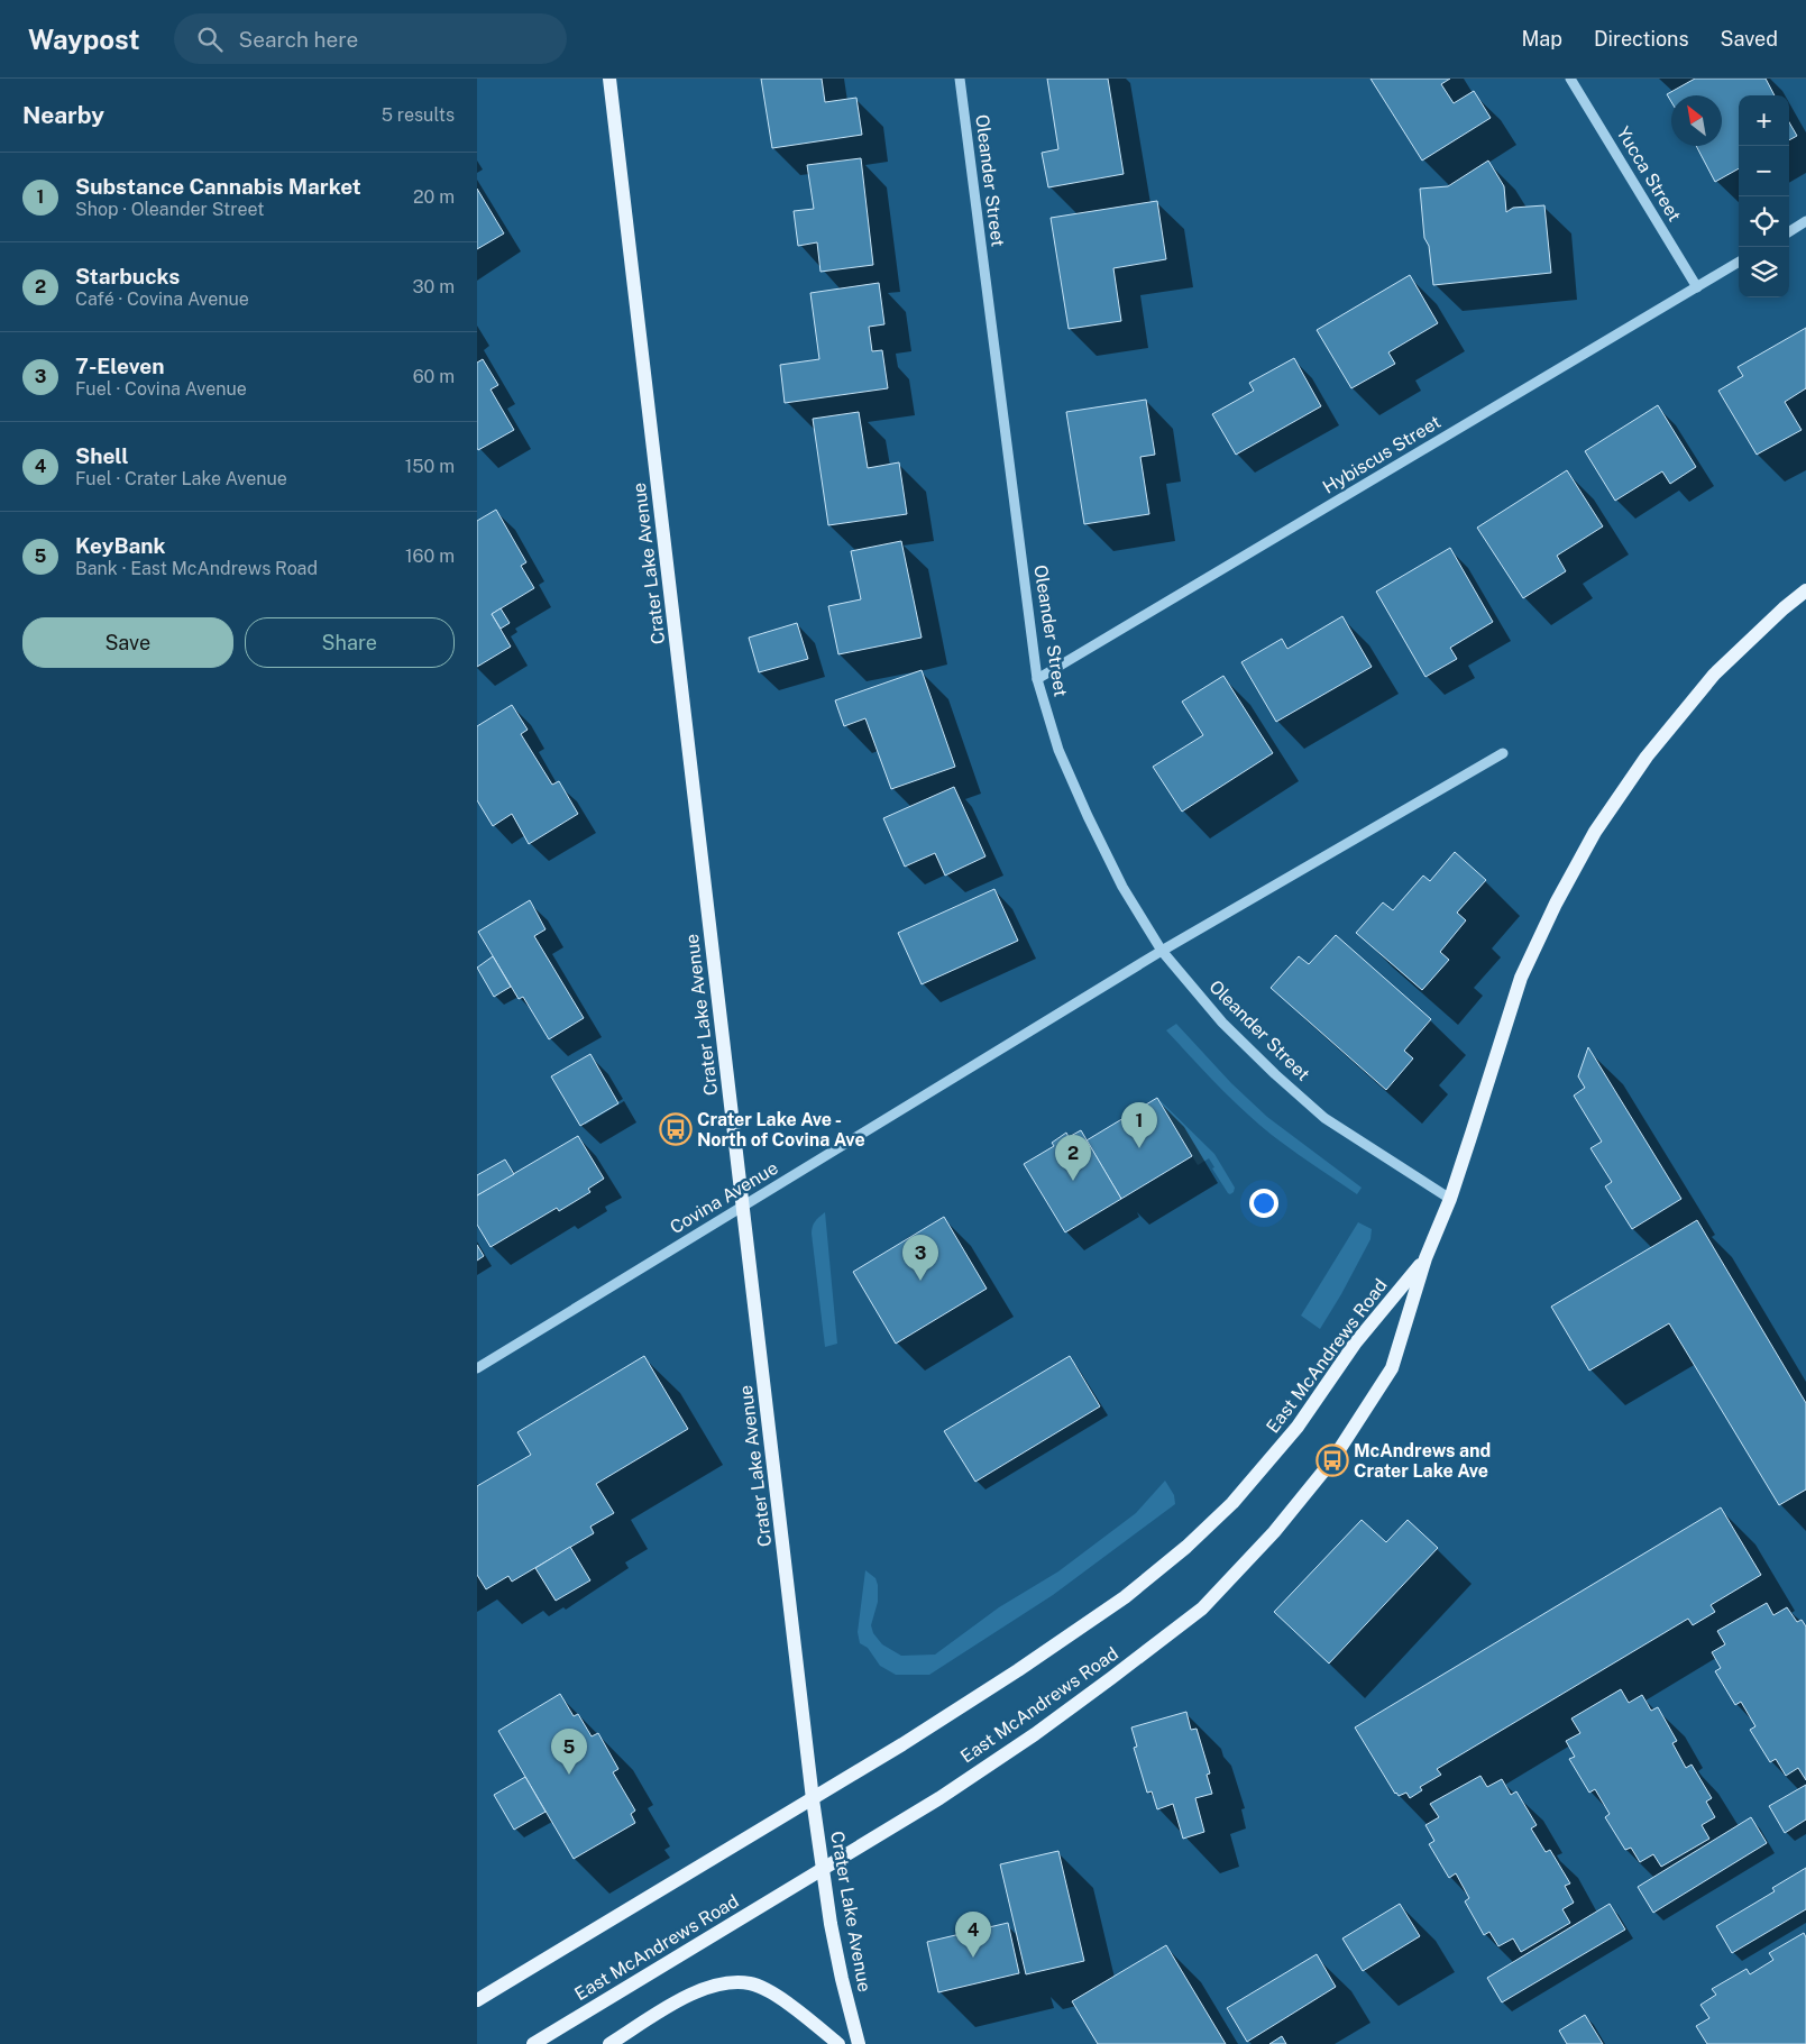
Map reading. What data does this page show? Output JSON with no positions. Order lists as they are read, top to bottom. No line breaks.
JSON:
{"streets":{"main road":["Crater Lake Avenue","East McAndrews Road"],"street":["Yucca Street","Oleander Street","Hybiscus Street","Covina Avenue"]},"crossings":[["Yucca Street","Hybiscus Street"],["Oleander Street","Hybiscus Street"],["Oleander Street","Covina Avenue"],["Oleander Street","East McAndrews Road"],["Crater Lake Avenue","Covina Avenue"],["Crater Lake Avenue","East McAndrews Road"]],"places":{"bus stop":["Crater Lake Ave - North of Covina Ave","McAndrews and Crater Lake Ave"]},"north":"top left","page":{"header":"Waypost","search":"Search here","nav":["Map","Directions","Saved"],"heading":["Nearby","5 results"],"map_buttons":["+","−"],"list":[{"mark":"1","name":"Substance Cannabis Market","note":"Shop · Oleander Street","value":"20 m"},{"mark":"2","name":"Starbucks","note":"Café · Covina Avenue","value":"30 m"},{"mark":"3","name":"7-Eleven","note":"Fuel · Covina Avenue","value":"60 m"},{"mark":"4","name":"Shell","note":"Fuel · Crater Lake Avenue","value":"150 m"},{"mark":"5","name":"KeyBank","note":"Bank · East McAndrews Road","value":"160 m"}],"buttons":["Save","Share"],"pins":["1","2","3","5","4"]}}
